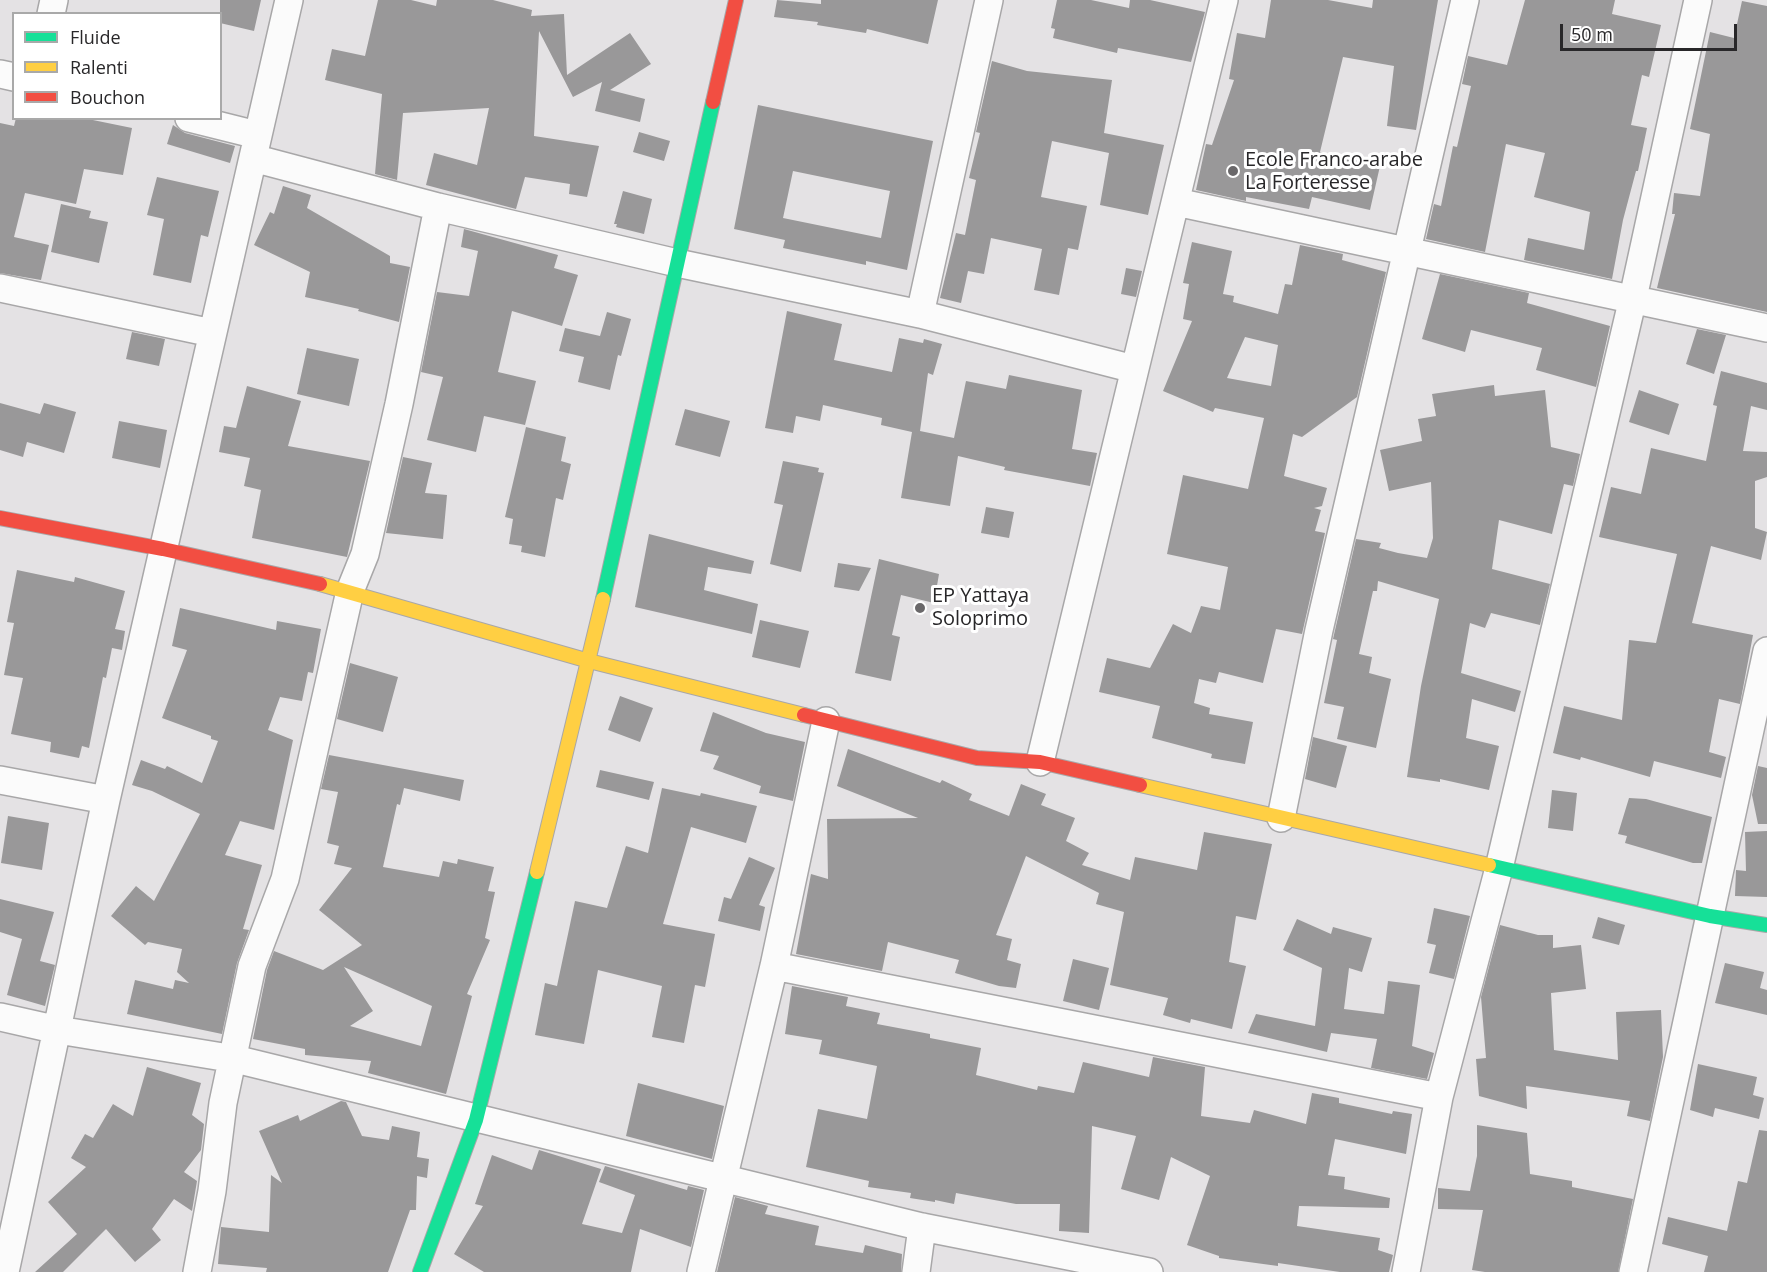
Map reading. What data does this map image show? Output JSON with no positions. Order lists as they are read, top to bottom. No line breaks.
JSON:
{"places":["Ecole Franco-arabe La Forteresse","EP Yattaya Soloprimo"],"legend":["Fluide","Ralenti","Bouchon"],"scale_bar":"50 m"}
